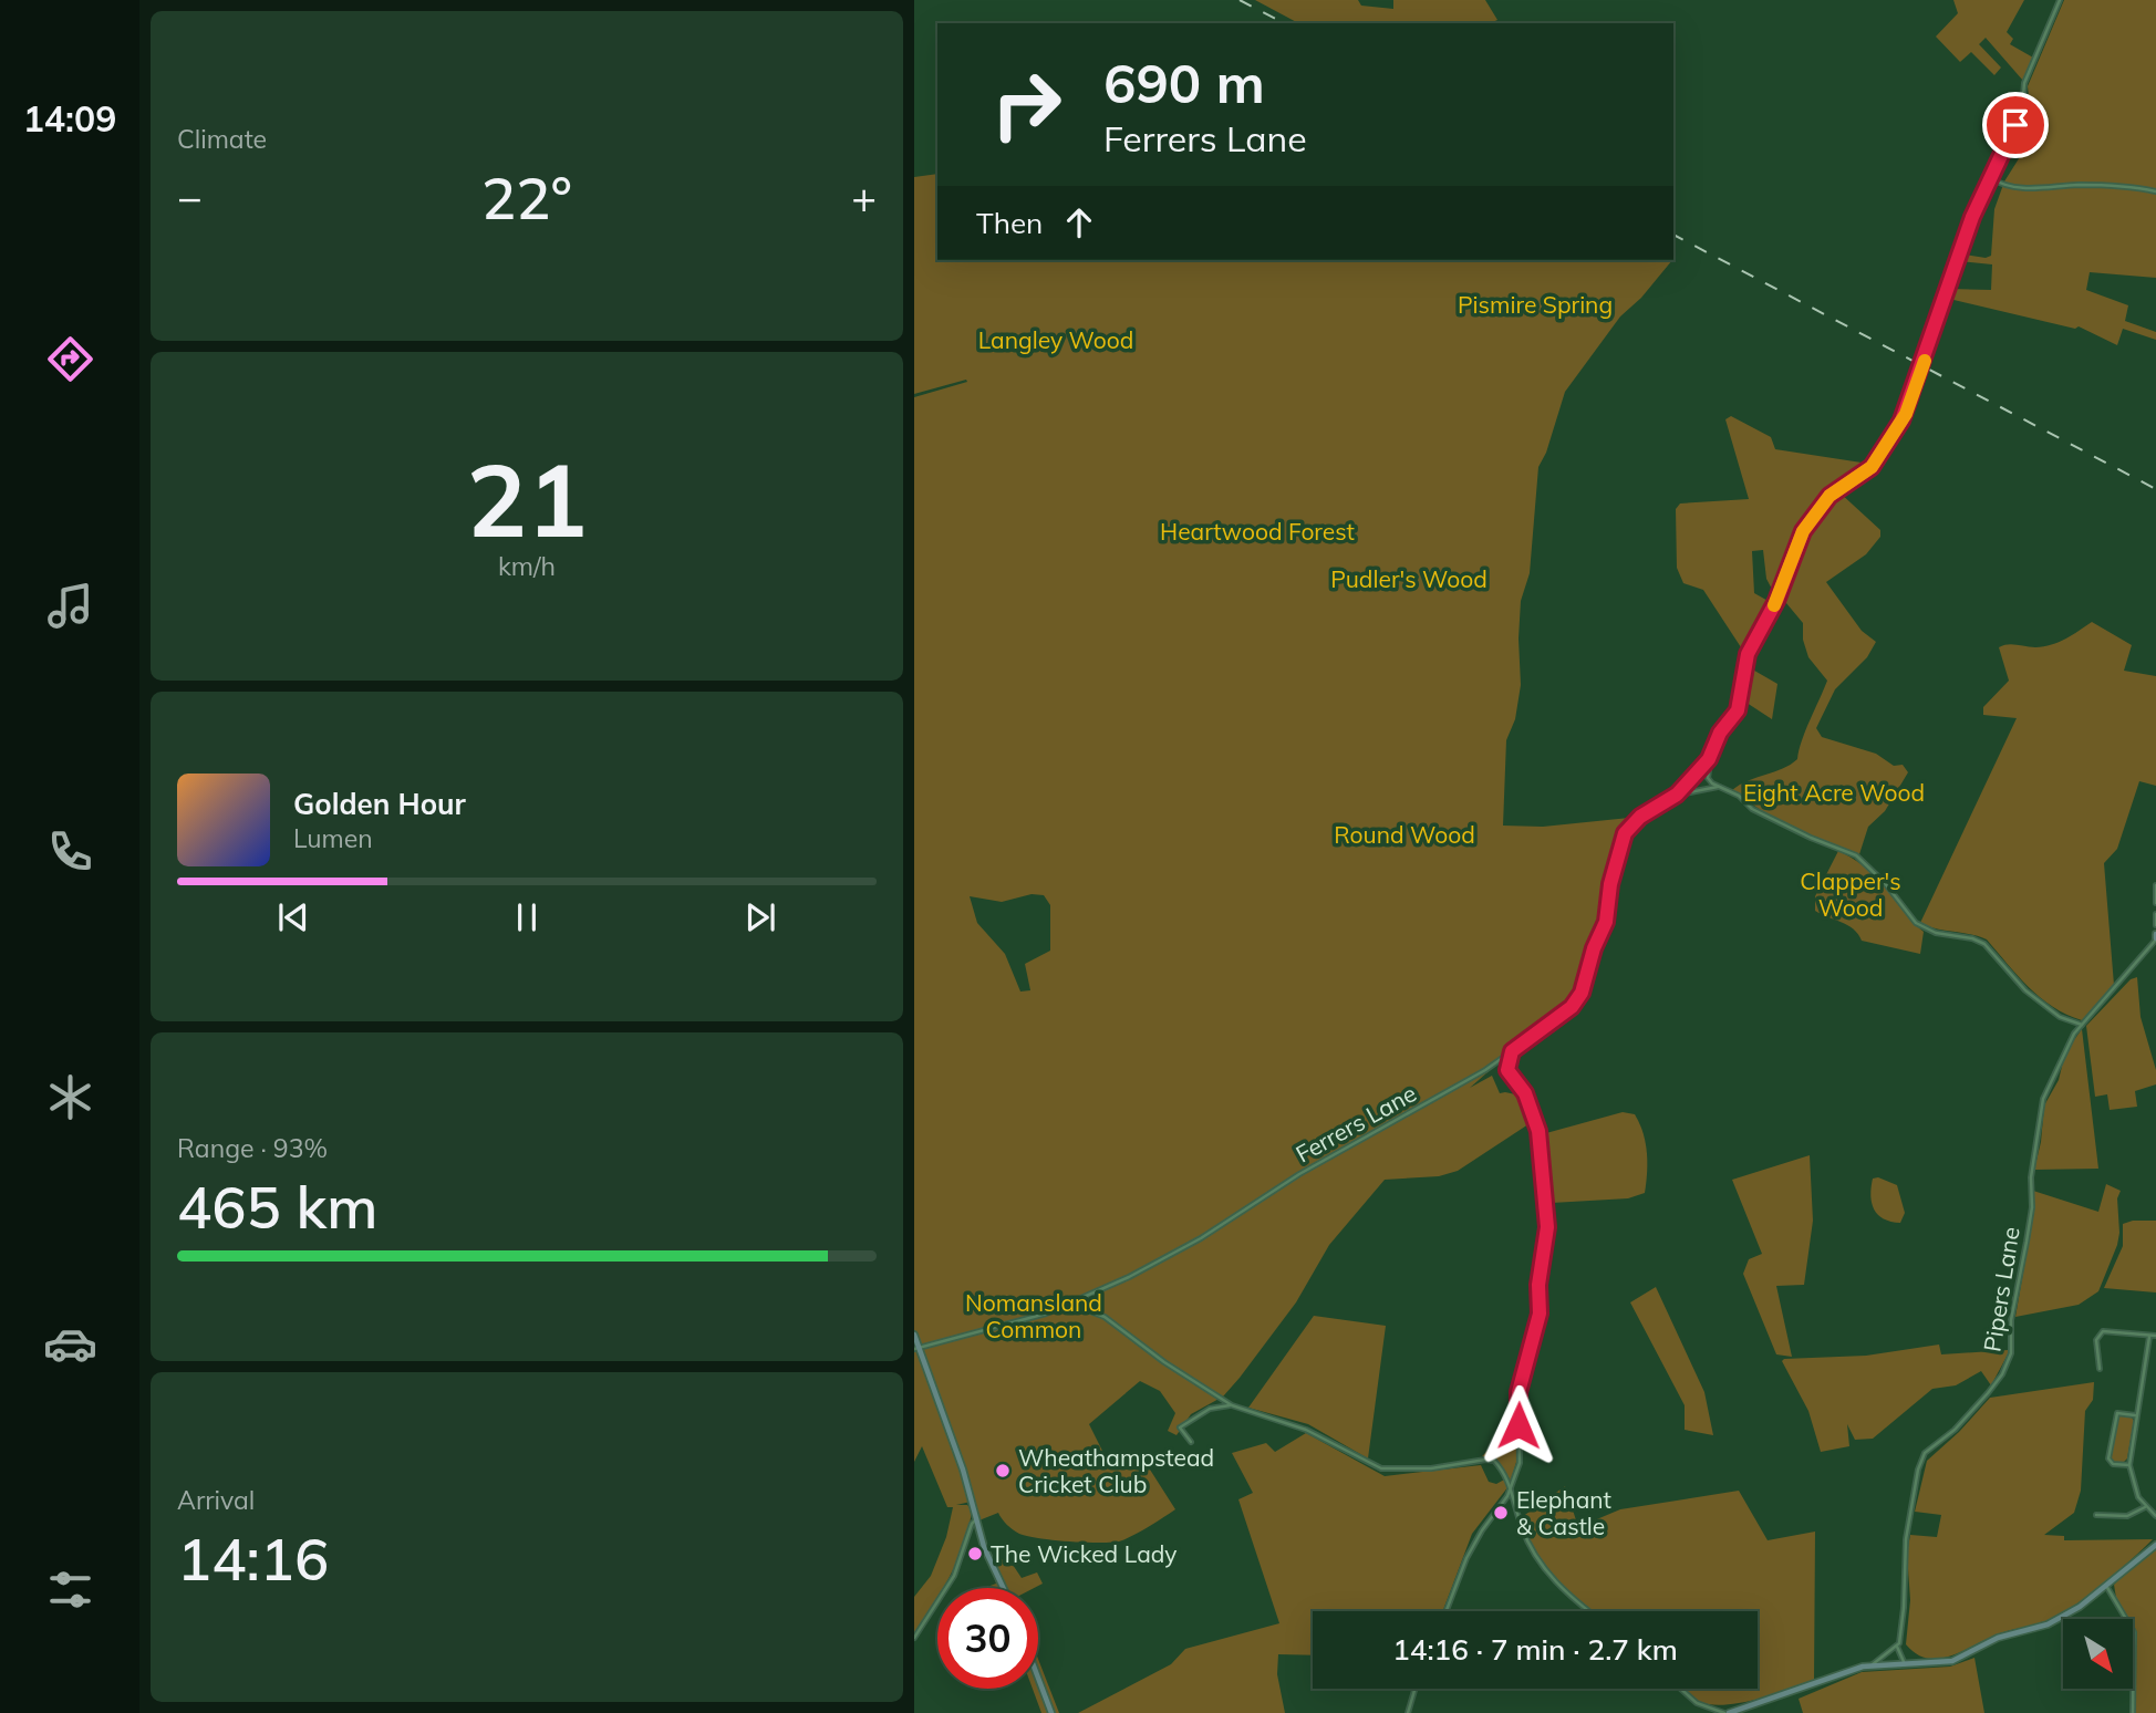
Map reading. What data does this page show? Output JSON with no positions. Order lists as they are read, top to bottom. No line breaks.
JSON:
{"streets":{"street":["Ferrers Lane","Pipers Lane"]},"parks":["Pismire Spring","Langley Wood","Heartwood Forest","Pudler's Wood","Eight Acre Wood","Round Wood","Clapper's Wood","Nomansland Common"],"places":["Wheathampstead Cricket Club","Elephant & Castle","The Wicked Lady"],"north":"bottom right","page":{"tabs":"14:09","tile":["Climate",["21","km/h"],["Range · 93%","465 km"],["Arrival","14:16"]],"turn":["690 m","Ferrers Lane"],"heat":["−","22°","+"],"then":"Then","song":["Golden Hour","Lumen"],"limit":"30","trip":"14:16 · 7 min · 2.7 km"}}
